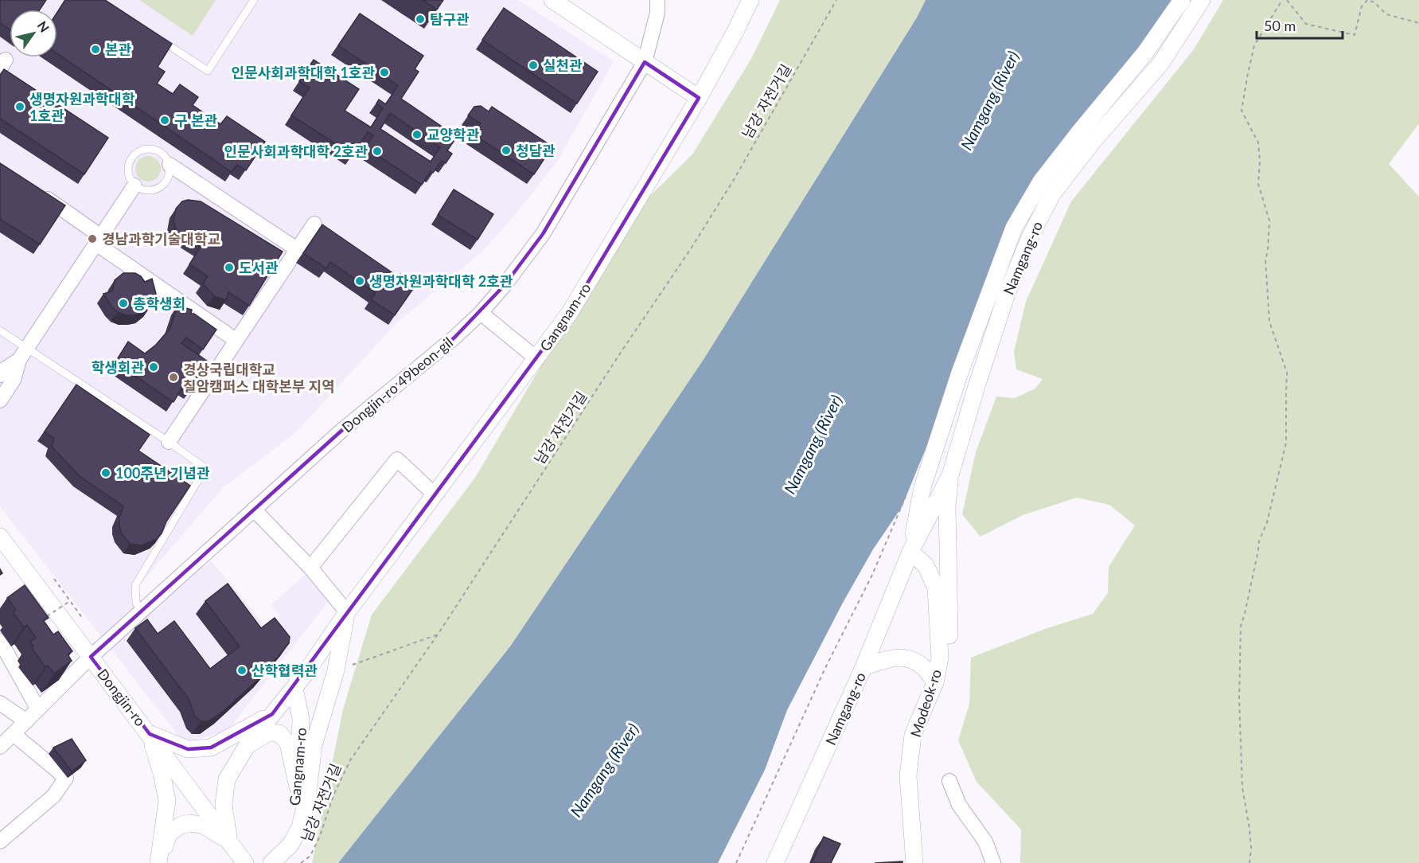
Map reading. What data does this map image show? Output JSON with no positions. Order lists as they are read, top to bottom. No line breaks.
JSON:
{"streets":{"street":["Namgang-ro","Gangnam-ro","Dongjin-ro 49beon-gil","Dongjin-ro","Modeok-ro"],"path":["남강 자전거길"]},"crossings":[["Namgang-ro","Modeok-ro"],["Dongjin-ro 49beon-gil","Dongjin-ro"]],"water":["Namgang (River)"],"places":["탐구관","본관","실천관","인문사회과학대학 1호관","생명자원과학대학 1호관","구 본관","교양학관","청담관","인문사회과학대학 2호관","경남과학기술대학교","도서관","생명자원과학대학 2호관","총학생회","학생회관","경상국립대학교 칠암캠퍼스 대학본부 지역","100주년 기념관","산학협력관"],"scale_bar":"50 m","north":"top right"}
